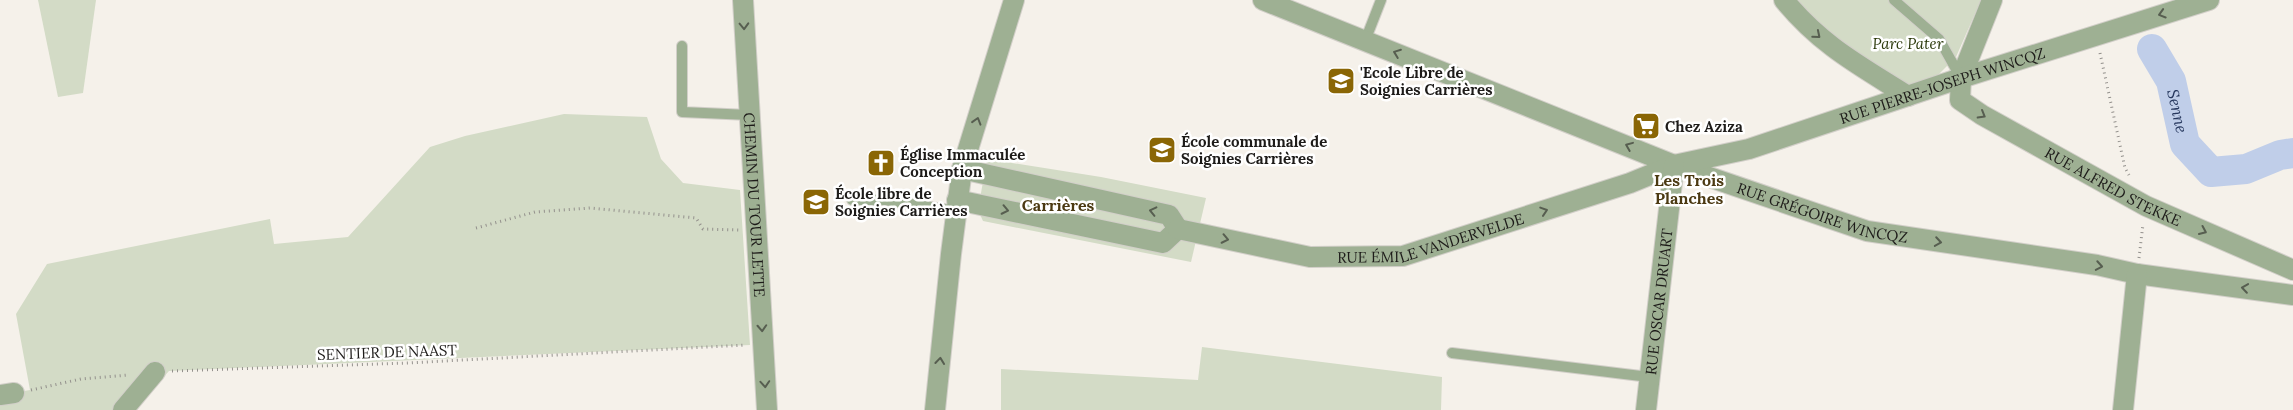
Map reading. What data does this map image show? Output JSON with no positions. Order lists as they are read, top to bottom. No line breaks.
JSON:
{"streets":{"street":["RUE PIERRE-JOSEPH WINCQZ","RUE ALFRED STEKKE","CHEMIN DU TOUR LETTE","RUE GRÉGOIRE WINCQZ","RUE ÉMILE VANDERVELDE","RUE OSCAR DRUART"],"path":["SENTIER DE NAAST"]},"crossings":[["RUE PIERRE-JOSEPH WINCQZ","RUE ALFRED STEKKE"],["RUE PIERRE-JOSEPH WINCQZ","RUE GRÉGOIRE WINCQZ"],["RUE PIERRE-JOSEPH WINCQZ","RUE ÉMILE VANDERVELDE"],["RUE PIERRE-JOSEPH WINCQZ","RUE OSCAR DRUART"],["CHEMIN DU TOUR LETTE","SENTIER DE NAAST"],["RUE GRÉGOIRE WINCQZ","RUE ÉMILE VANDERVELDE"],["RUE GRÉGOIRE WINCQZ","RUE OSCAR DRUART"],["RUE ÉMILE VANDERVELDE","RUE OSCAR DRUART"]],"one_way":["RUE ALFRED STEKKE","CHEMIN DU TOUR LETTE","RUE ÉMILE VANDERVELDE"],"districts":["Les Trois Planches","Carrières"],"water":["Senne"],"parks":["Parc Pater"],"places":{"school or university":["'Ecole Libre de Soignies Carrières","École communale de Soignies Carrières","École libre de Soignies Carrières"],"supermarket":["Chez Aziza"],"church":["Église Immaculée Conception"]}}
